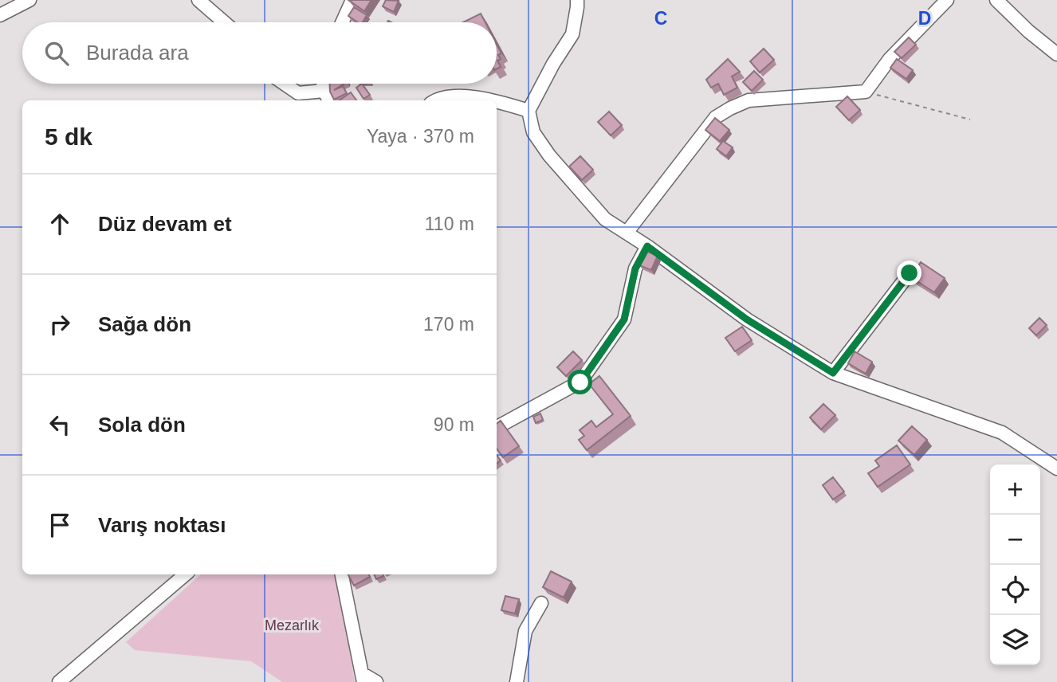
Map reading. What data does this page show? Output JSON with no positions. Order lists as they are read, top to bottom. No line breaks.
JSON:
{"parks":["Mezarlık"],"page":{"search":"Burada ara","heading":["5 dk","Yaya · 370 m"],"list":[["Düz devam et","110 m"],["Sağa dön","170 m"],["Sola dön","90 m"],"Varış noktası"],"map_buttons":["+","−"]},"grid":{"columns":["C","D"]}}
